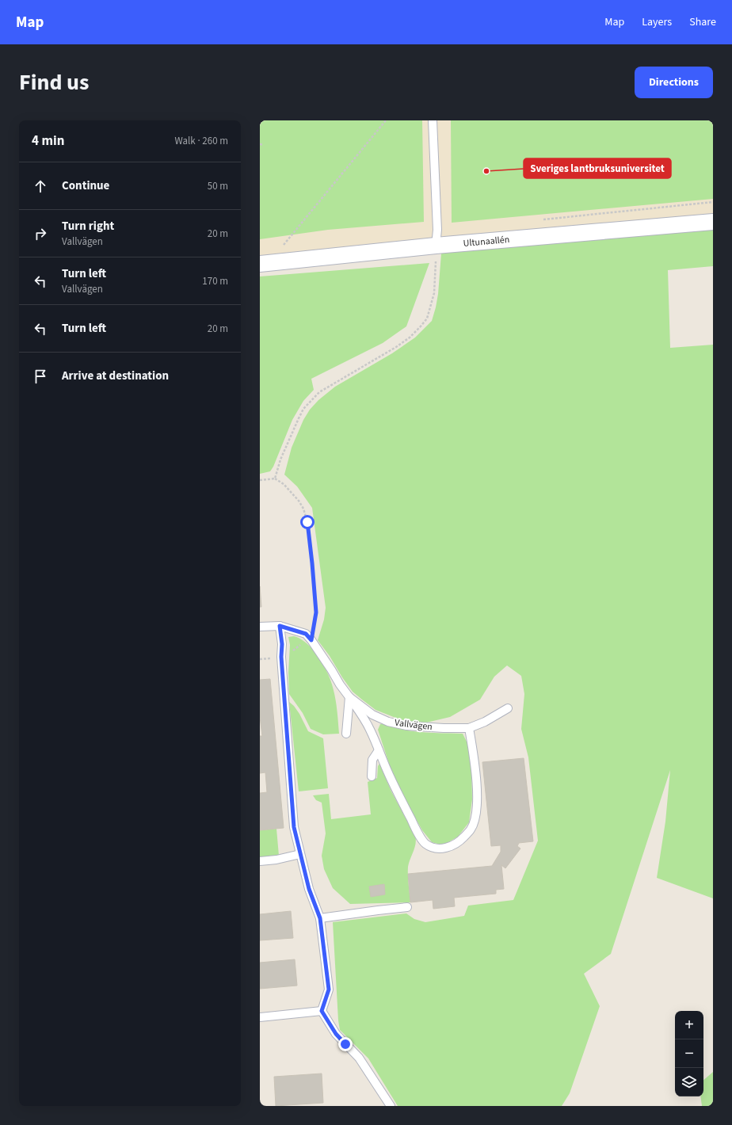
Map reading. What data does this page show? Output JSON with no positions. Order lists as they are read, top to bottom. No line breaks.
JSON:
{"streets":{"street":["Ultunaallén"],"lane":["Vallvägen"]},"places":["Sveriges lantbruksuniversitet"],"page":{"header":"Map","nav":["Map","Layers","Share"],"title":"Find us","buttons":"Directions","heading":["4 min","Walk · 260 m"],"list":[["Continue","50 m"],["Turn right","Vallvägen","20 m"],["Turn left","Vallvägen","170 m"],["Turn left","20 m"],"Arrive at destination"],"map_buttons":["+","−"]}}
